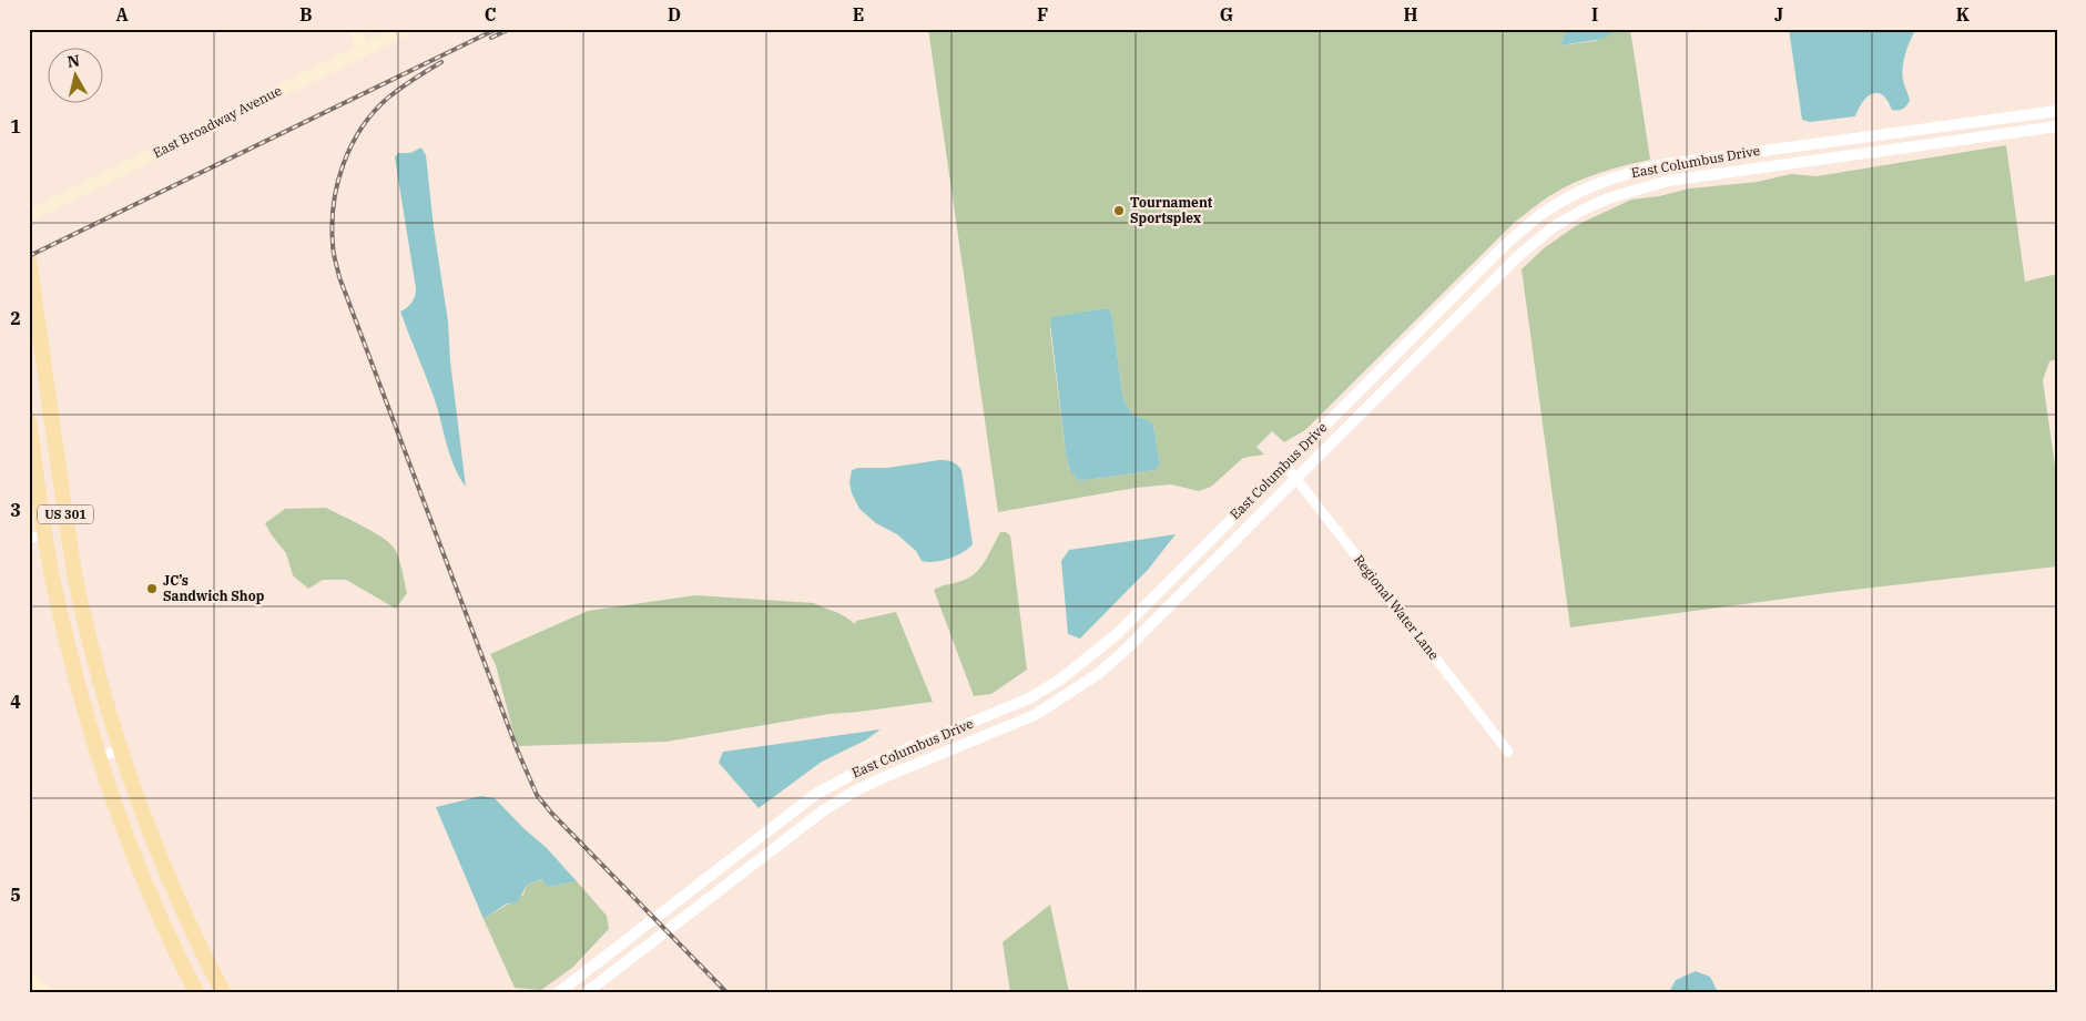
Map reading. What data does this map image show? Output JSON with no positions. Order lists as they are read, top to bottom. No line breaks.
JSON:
{"streets":{"main road":["East Broadway Avenue","US 301"],"street":["East Columbus Drive","Regional Water Lane"]},"crossings":[["East Columbus Drive","Regional Water Lane"]],"places":["Tournament Sportsplex","JC’s Sandwich Shop"],"north":"top","grid":{"columns":["A","B","C","D","E","F","G","H","I","J","K"],"rows":["1","2","3","4","5"]}}
